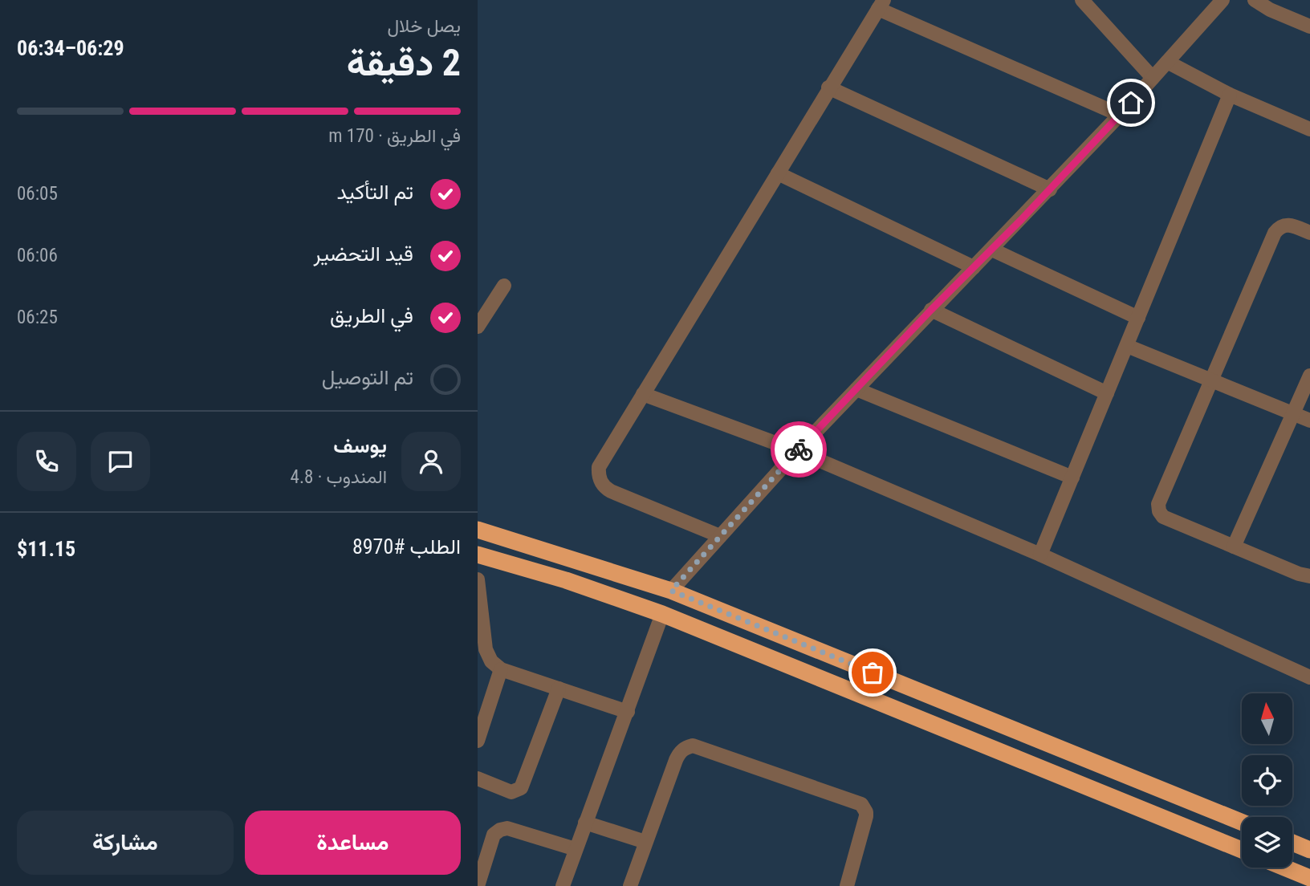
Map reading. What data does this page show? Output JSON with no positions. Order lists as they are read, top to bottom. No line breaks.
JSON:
{"north":"top","page":{"heading":["2 دقيقة","يصل خلال","06:29–06:34"],"panel":["يوسف","المندوب · 4.8","الطلب #8970","$11.15"],"bar":"في الطريق · 170 m","list":[["تم التأكيد","06:05"],["قيد التحضير","06:06"],["في الطريق","06:25"],"تم التوصيل"],"buttons":["مساعدة","مشاركة"]}}
